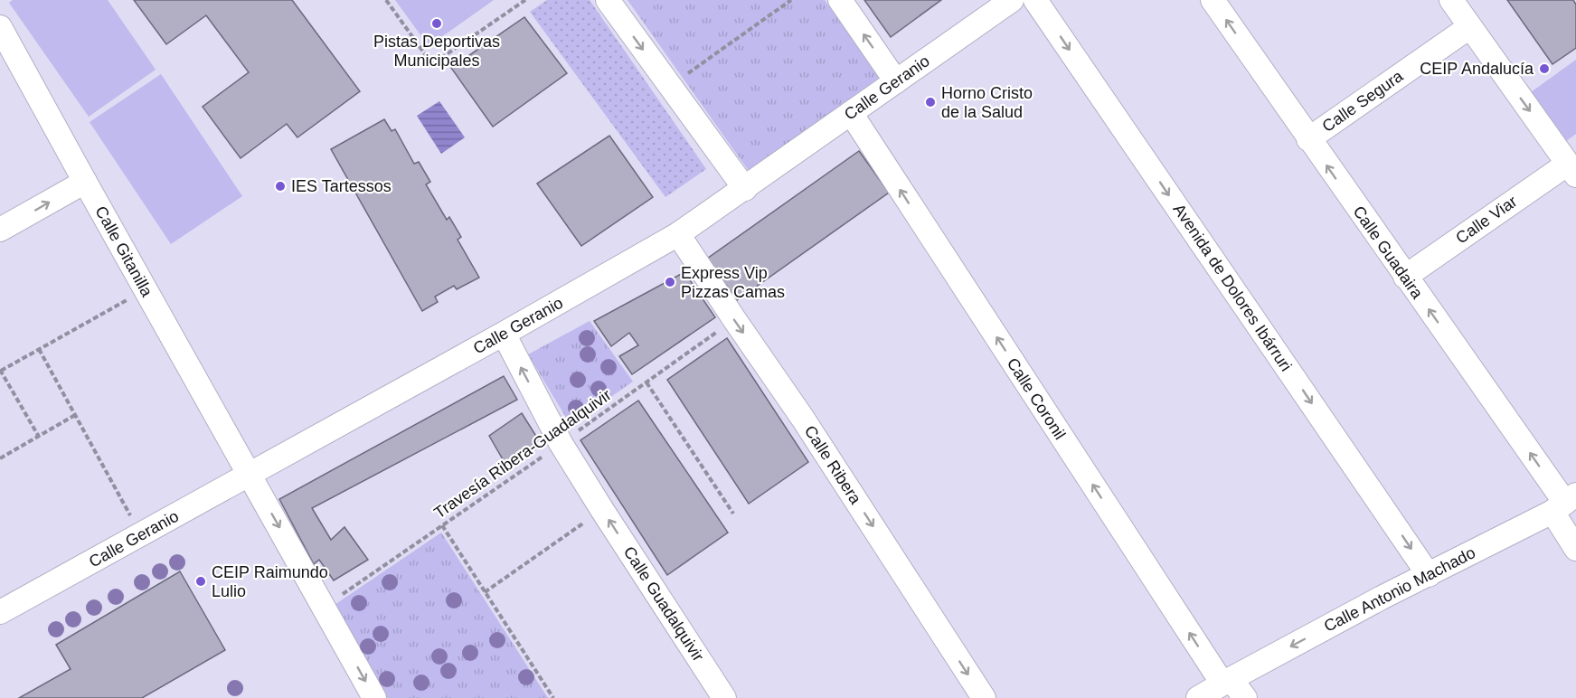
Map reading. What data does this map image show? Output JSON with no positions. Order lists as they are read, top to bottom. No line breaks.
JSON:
{"streets":{"street":["Calle Geranio","Calle Segura","Calle Viar","Calle Gitanilla","Calle Guadaira","Avenida de Dolores Ibárruri","Calle Coronil","Calle Ribera","Calle Antonio Machado","Calle Guadalquivir"],"path":["Travesía Ribera-Guadalquivir"]},"crossings":[["Calle Geranio","Calle Gitanilla"],["Calle Geranio","Calle Coronil"],["Calle Geranio","Calle Ribera"],["Calle Geranio","Calle Guadalquivir"],["Calle Segura","Calle Guadaira"],["Calle Viar","Calle Guadaira"],["Calle Gitanilla","Travesía Ribera-Guadalquivir"],["Calle Guadaira","Calle Antonio Machado"],["Avenida de Dolores Ibárruri","Calle Antonio Machado"],["Calle Coronil","Calle Antonio Machado"],["Travesía Ribera-Guadalquivir","Calle Ribera"],["Travesía Ribera-Guadalquivir","Calle Guadalquivir"]],"one_way":["Avenida de Dolores Ibárruri","Calle Coronil","Calle Ribera","Calle Antonio Machado","Calle Guadalquivir"],"places":["Pistas Deportivas Municipales","CEIP Andalucía","Horno Cristo de la Salud","IES Tartessos","Express Vip Pizzas Camas","CEIP Raimundo Lulio"]}
